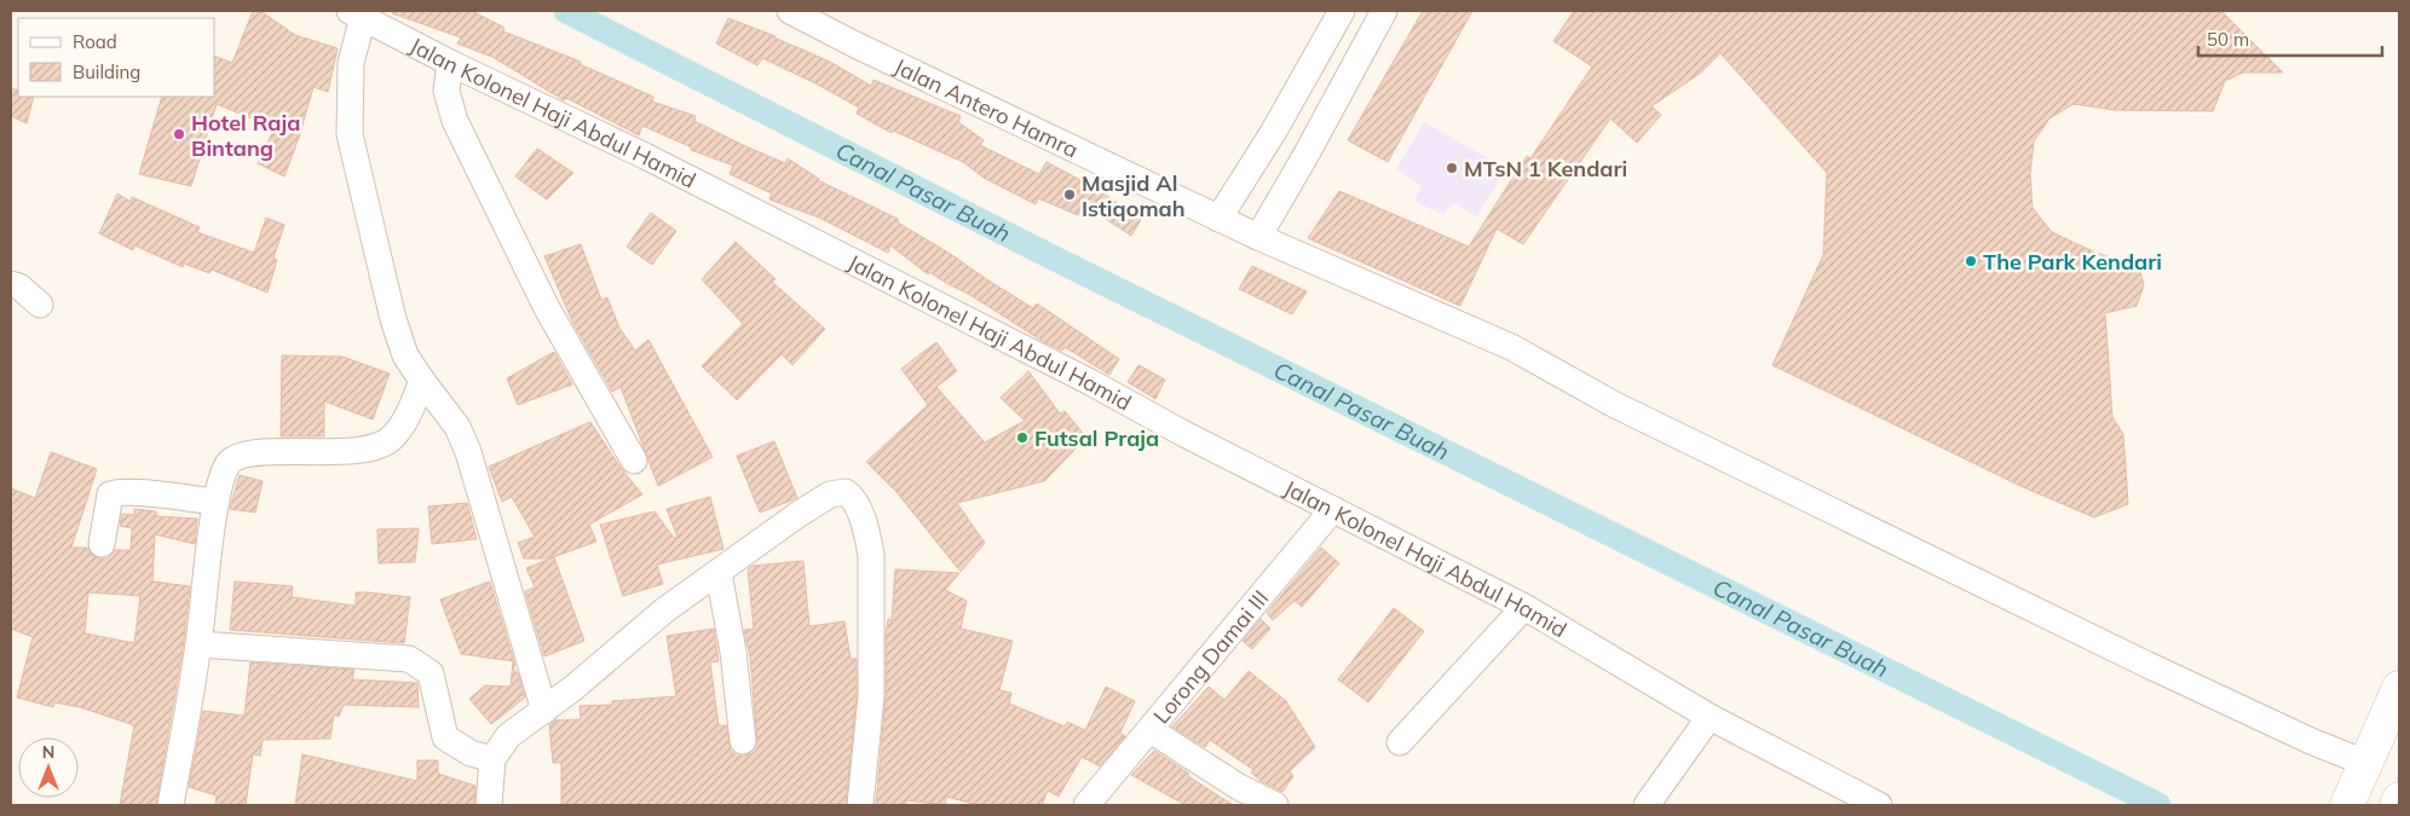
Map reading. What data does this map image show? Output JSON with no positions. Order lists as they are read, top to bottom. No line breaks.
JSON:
{"streets":{"street":["Jalan Antero Hamra","Jalan Kolonel Haji Abdul Hamid","Lorong Damai III"]},"crossings":[["Jalan Kolonel Haji Abdul Hamid","Lorong Damai III"]],"water":["Canal Pasar Buah"],"places":["Hotel Raja Bintang","MTsN 1 Kendari","Masjid Al Istiqomah","The Park Kendari","Futsal Praja"],"legend":["Road","Building"],"scale_bar":"50 m","north":"top"}
